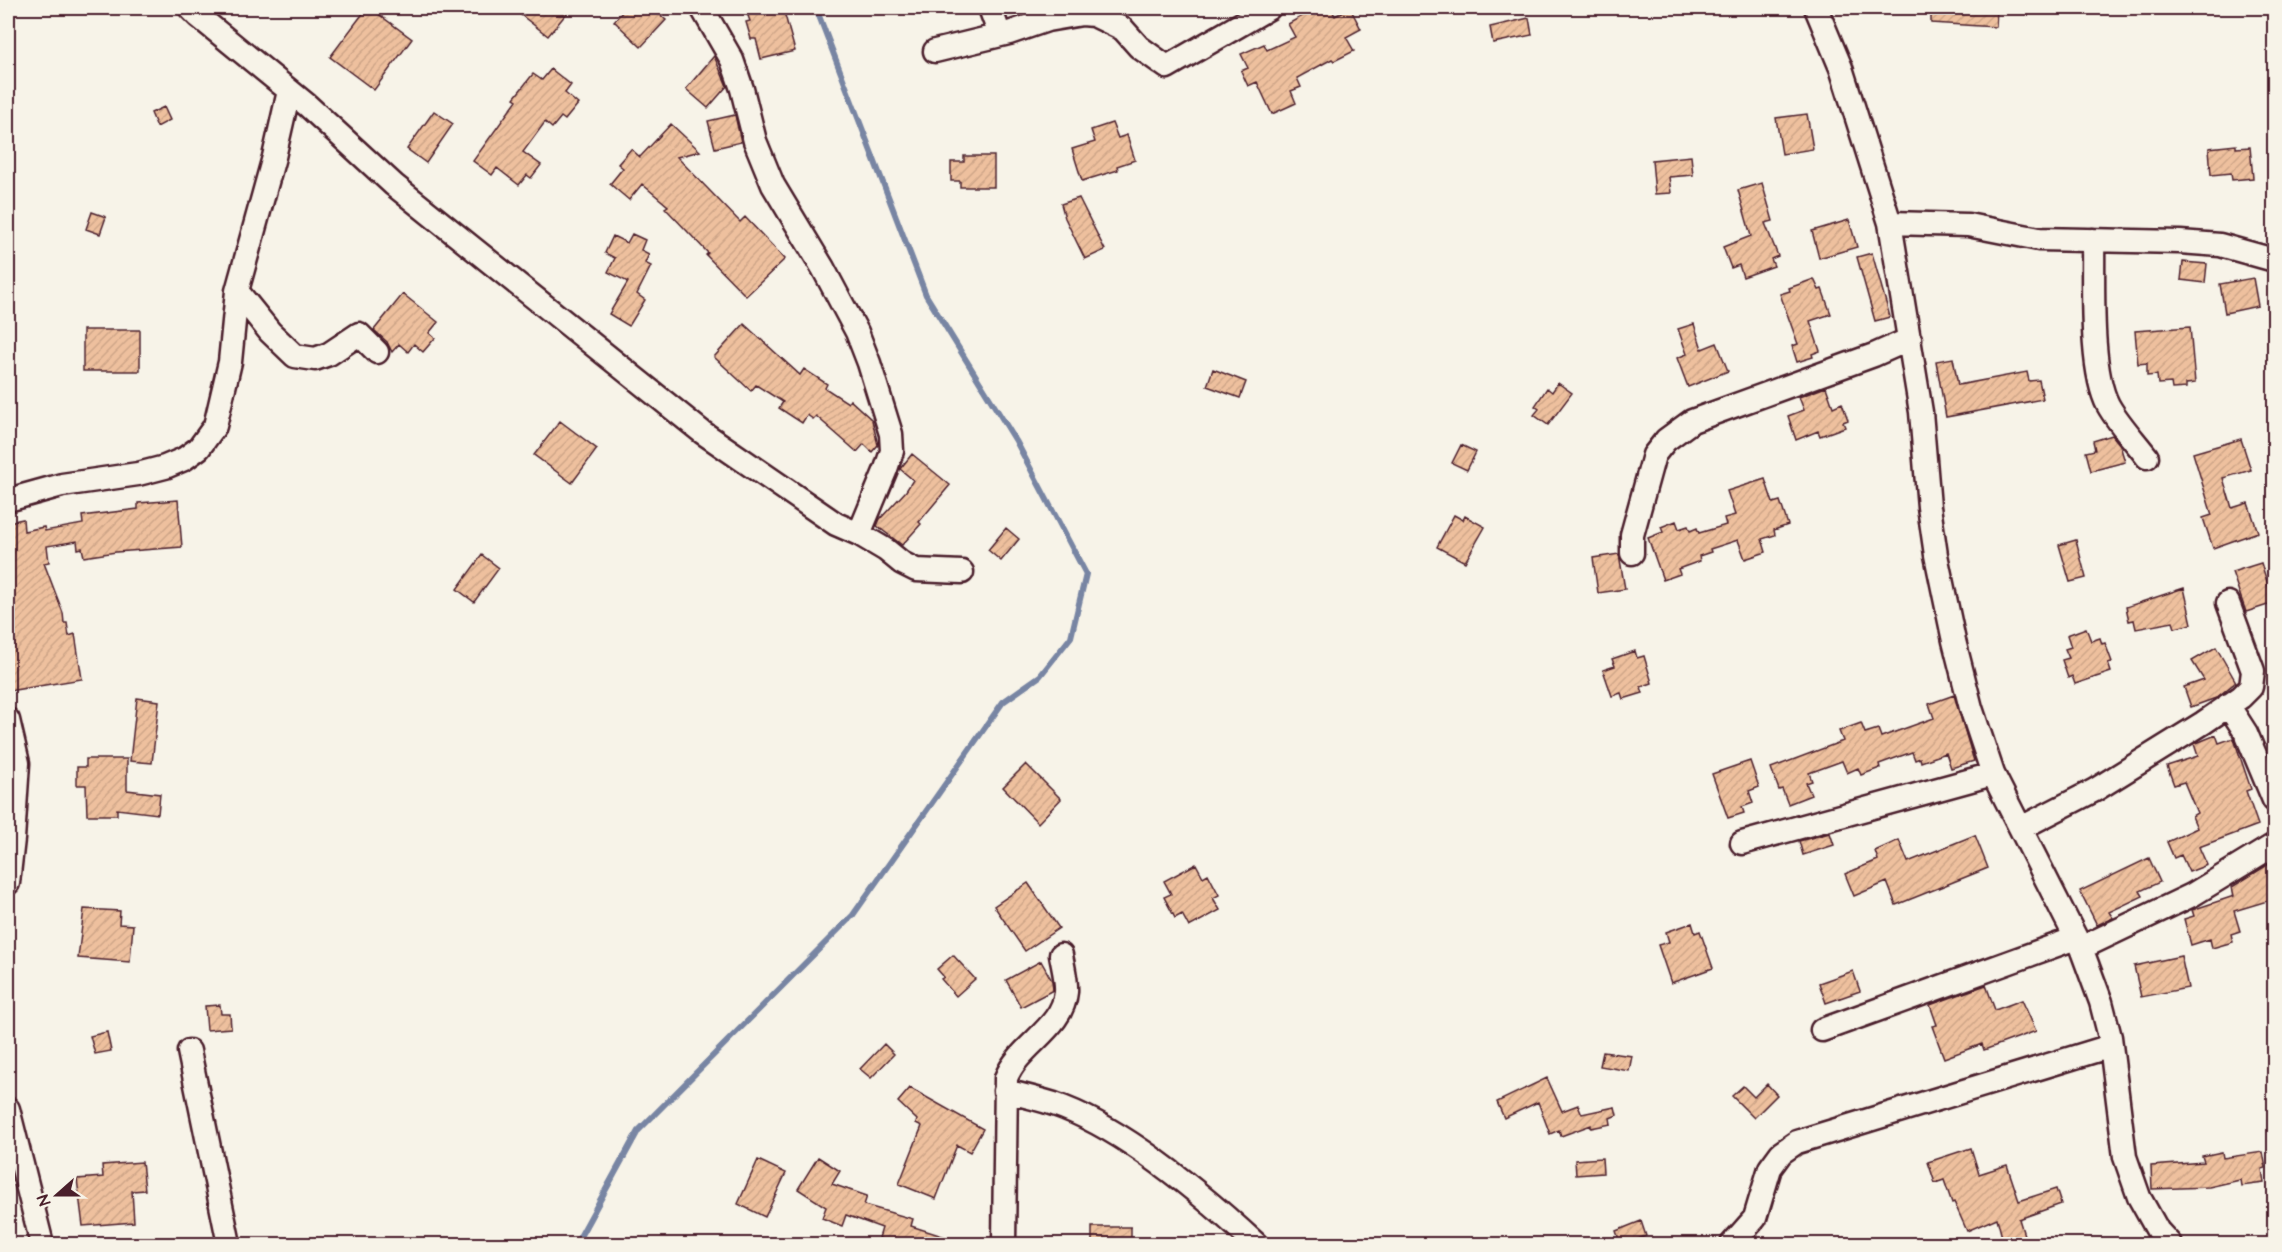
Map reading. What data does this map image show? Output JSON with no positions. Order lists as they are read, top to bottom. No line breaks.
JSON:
{"north":"left"}
